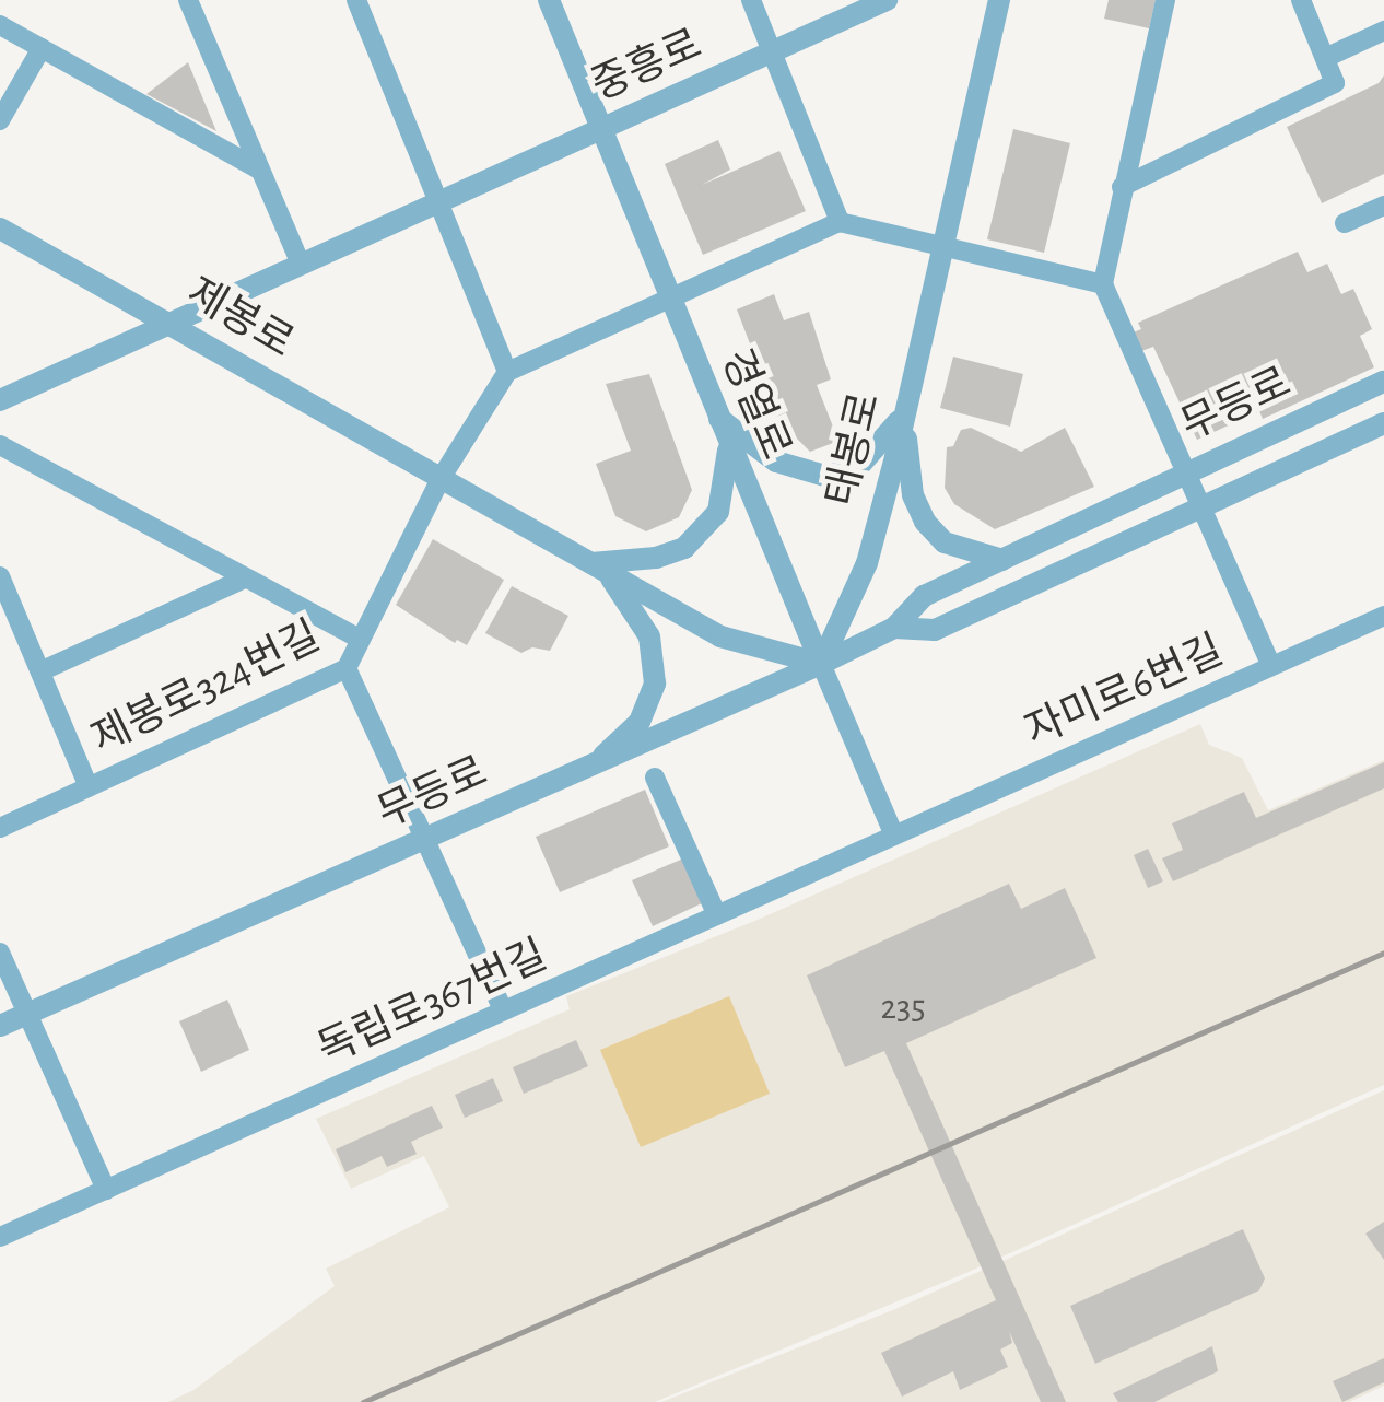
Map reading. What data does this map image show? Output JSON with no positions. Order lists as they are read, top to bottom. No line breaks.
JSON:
{"streets":{"street":["중흥로","제봉로","경열로","무등로","태봉로","제봉로324번길","자미로6번길","독립로367번길"]},"crossings":[["중흥로","제봉로"],["중흥로","경열로"],["제봉로","경열로"],["제봉로","무등로"],["제봉로","태봉로"],["제봉로","제봉로324번길"],["경열로","무등로"],["경열로","태봉로"],["무등로","태봉로"],["무등로","제봉로324번길"],["자미로6번길","독립로367번길"]],"house_numbers":["235"]}
